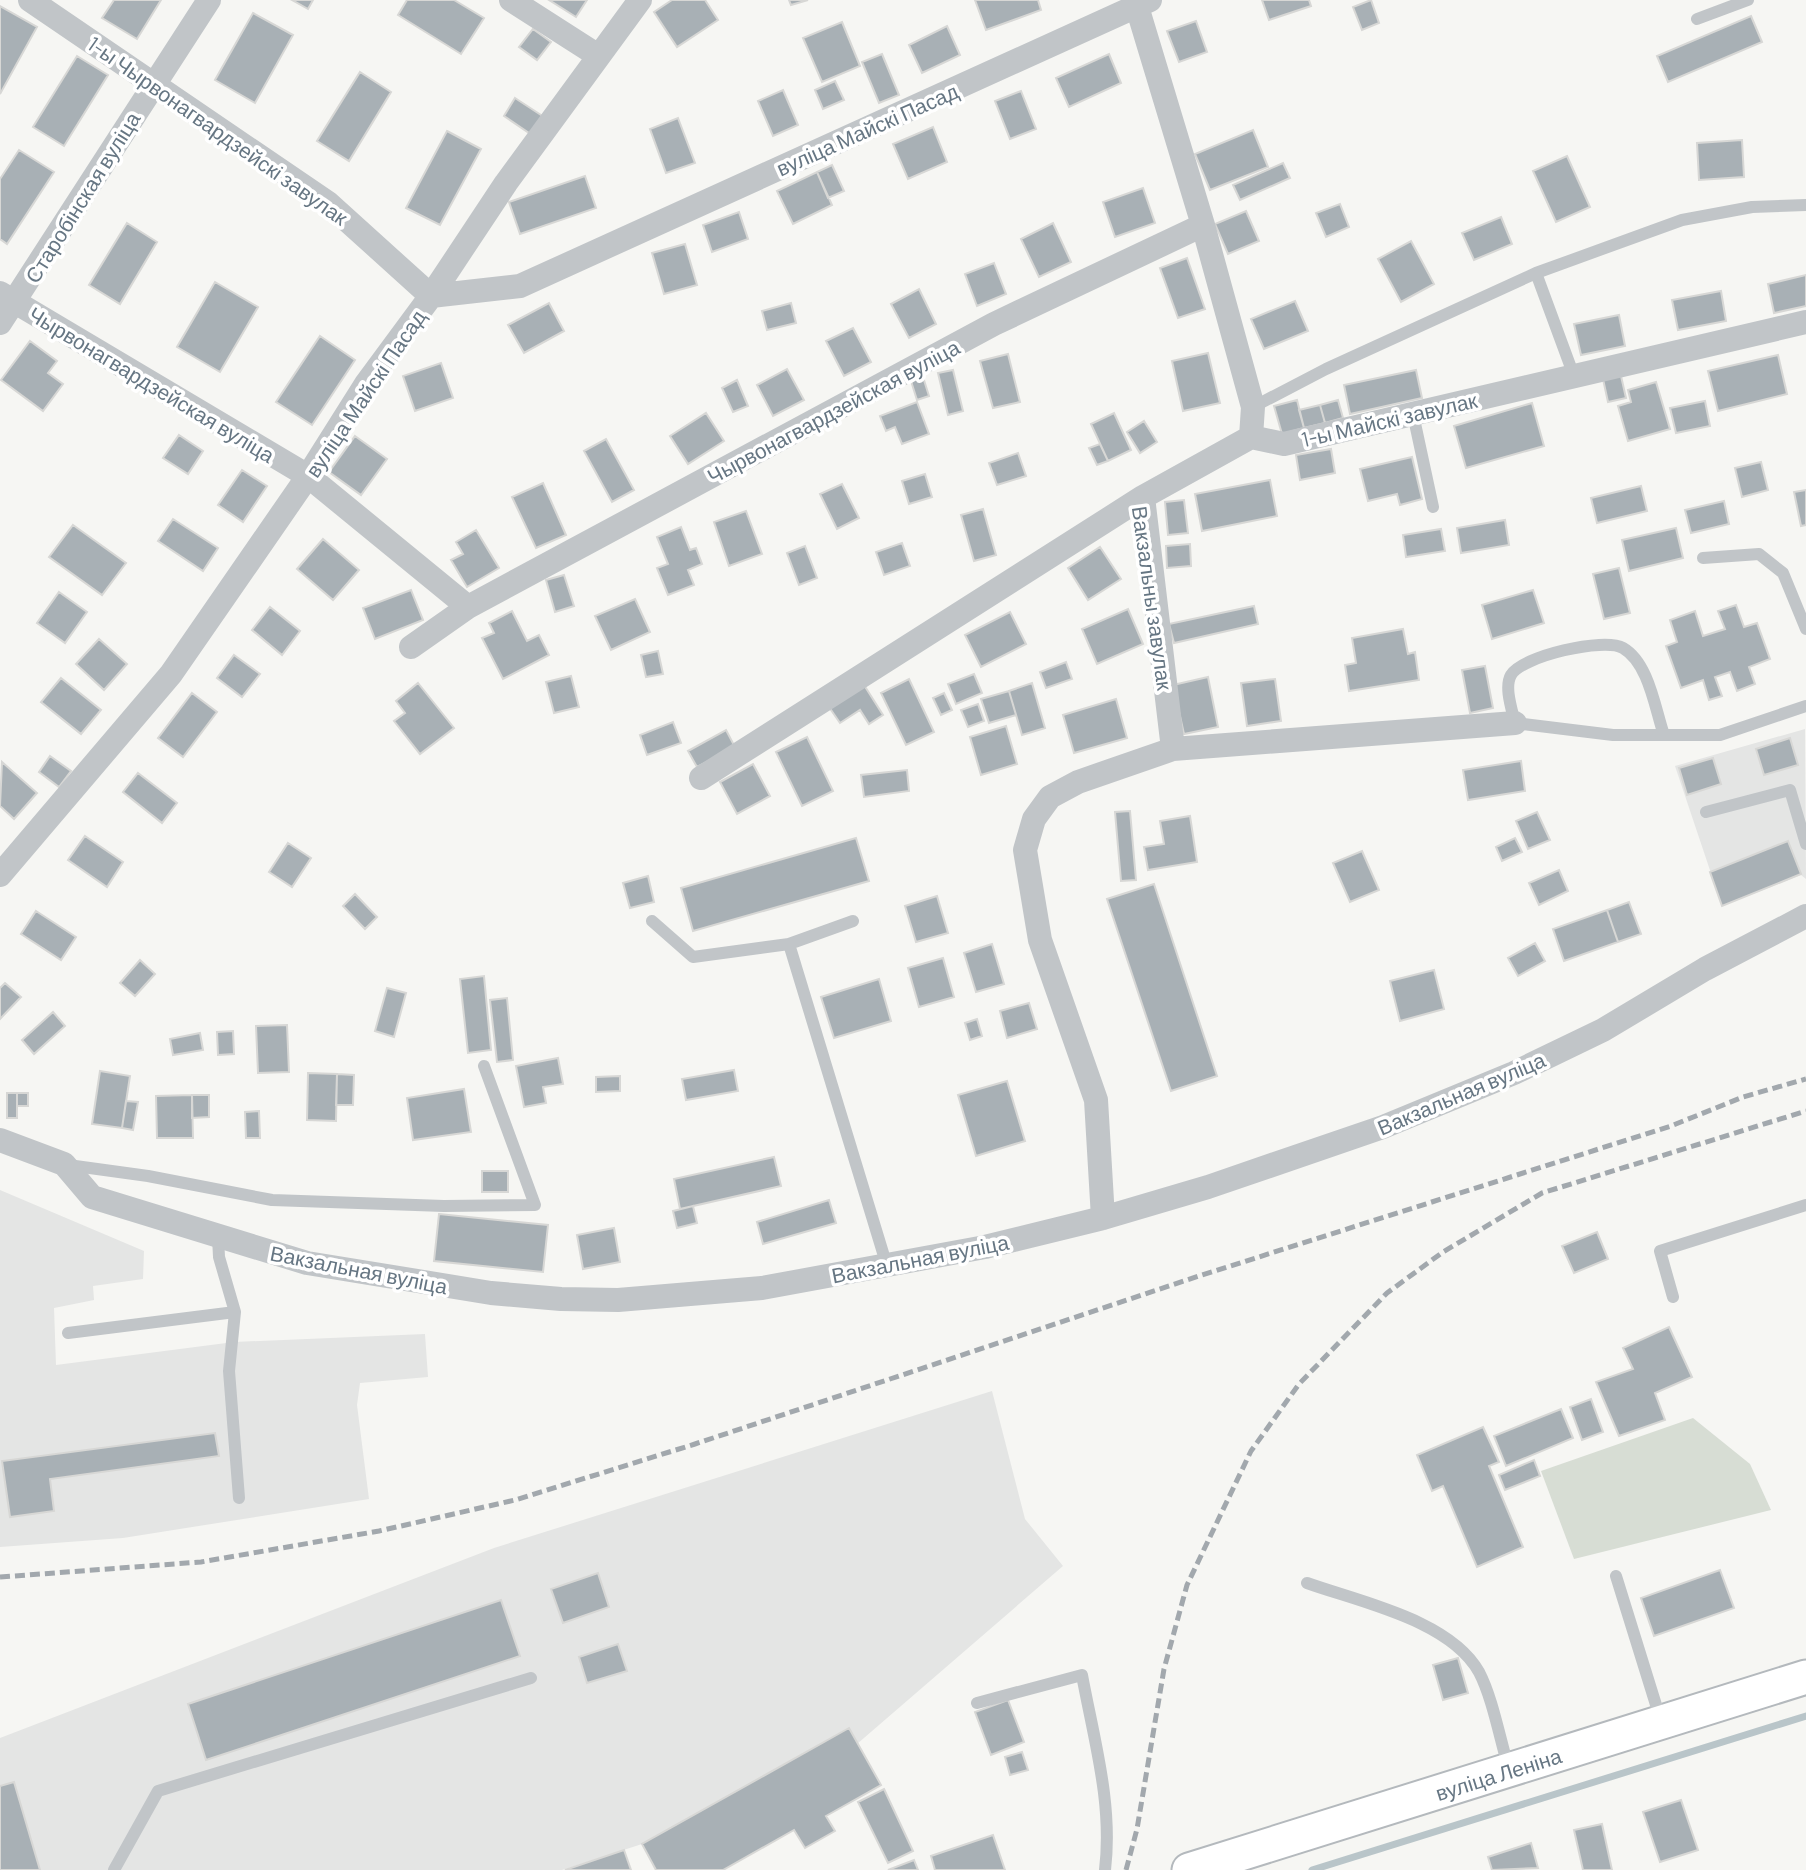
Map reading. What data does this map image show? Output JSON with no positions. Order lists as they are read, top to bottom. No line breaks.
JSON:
{"streets":{"main road":["вуліца Леніна"],"street":["вуліца Майскі Пасад","1-ы Чырвонагвардзейскі завулак","Старобінская вуліца","Чырвонагвардзейская вуліца","1-ы Майскі завулак","Вакзальны завулак","Вакзальная вуліца"]},"crossings":[["вуліца Майскі Пасад","1-ы Чырвонагвардзейскі завулак"],["вуліца Майскі Пасад","Чырвонагвардзейская вуліца"],["1-ы Чырвонагвардзейскі завулак","Старобінская вуліца"],["Старобінская вуліца","Чырвонагвардзейская вуліца"]]}
